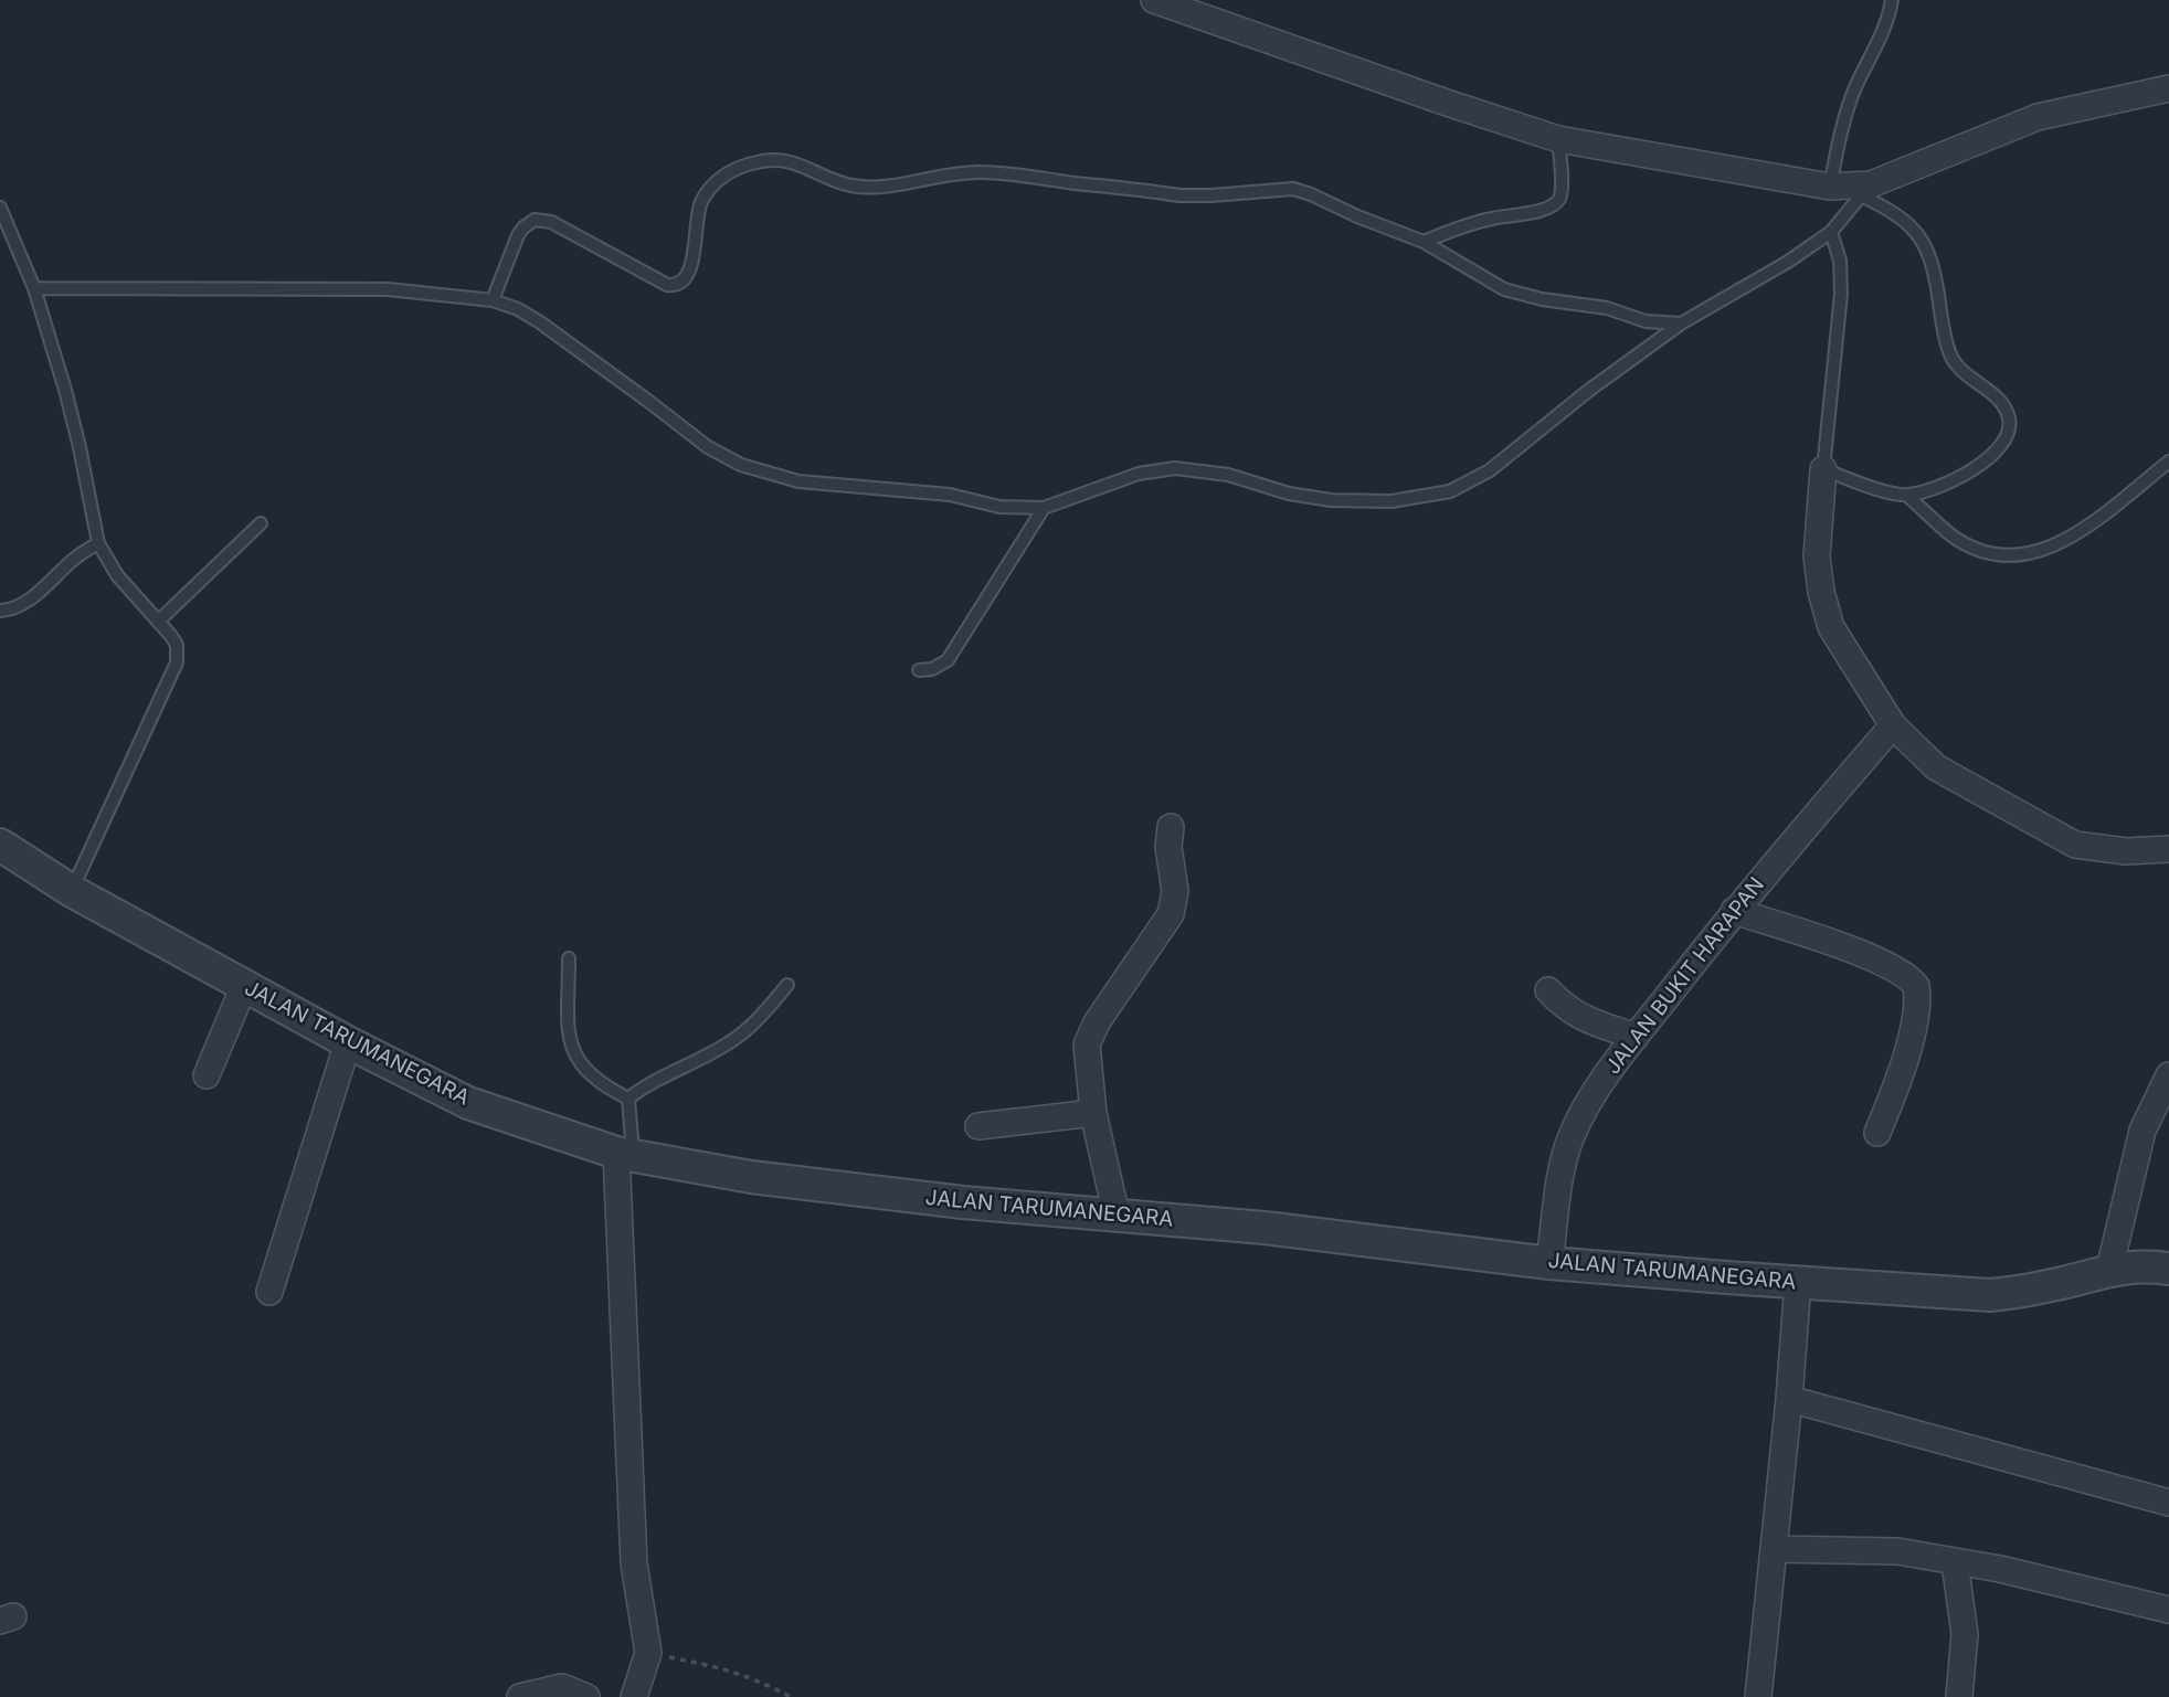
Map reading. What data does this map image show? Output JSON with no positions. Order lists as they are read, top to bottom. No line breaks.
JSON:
{"streets":{"street":["JALAN BUKIT HARAPAN","JALAN TARUMANEGARA"]},"crossings":[["JALAN BUKIT HARAPAN","JALAN TARUMANEGARA"]]}
